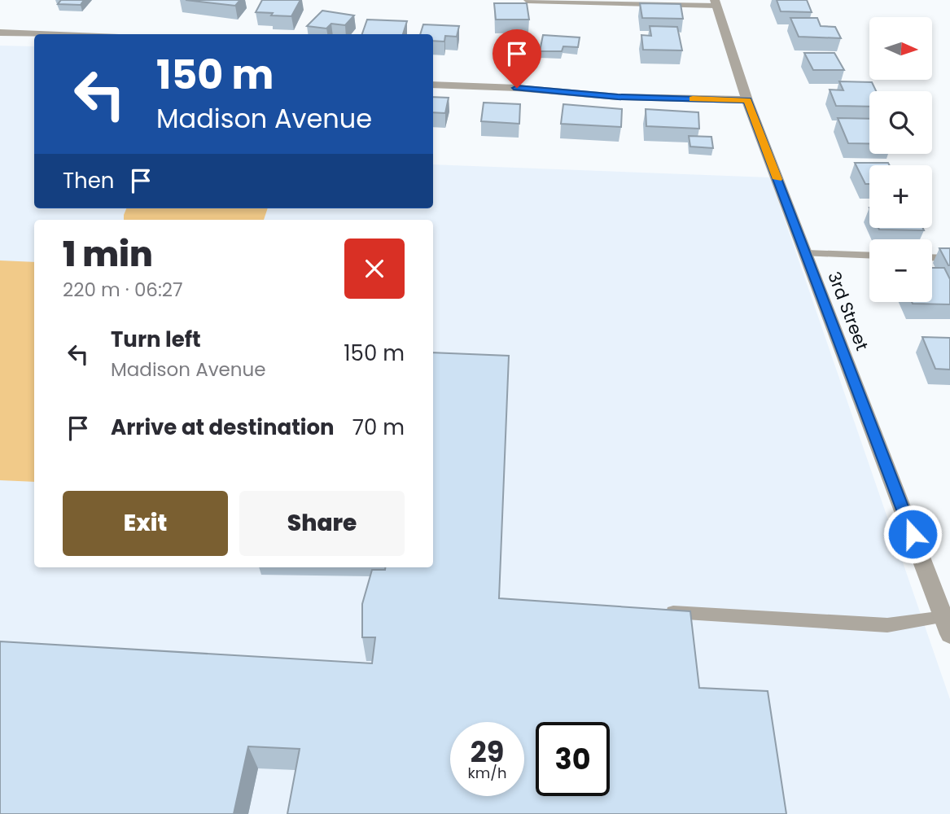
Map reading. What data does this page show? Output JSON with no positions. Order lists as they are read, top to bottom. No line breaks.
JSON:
{"streets":{"street":["3rd Street"]},"north":"right","page":{"map_buttons":["+","−"],"turn":["150 m","Madison Avenue"],"then":"Then","heading":["1 min","220 m · 06:27"],"list":[{"name":"Turn left","note":"Madison Avenue","value":"150 m"},{"name":"Arrive at destination","value":"70 m"}],"buttons":["Exit","Share"],"speed":"29 km/h","limit":"30"}}
